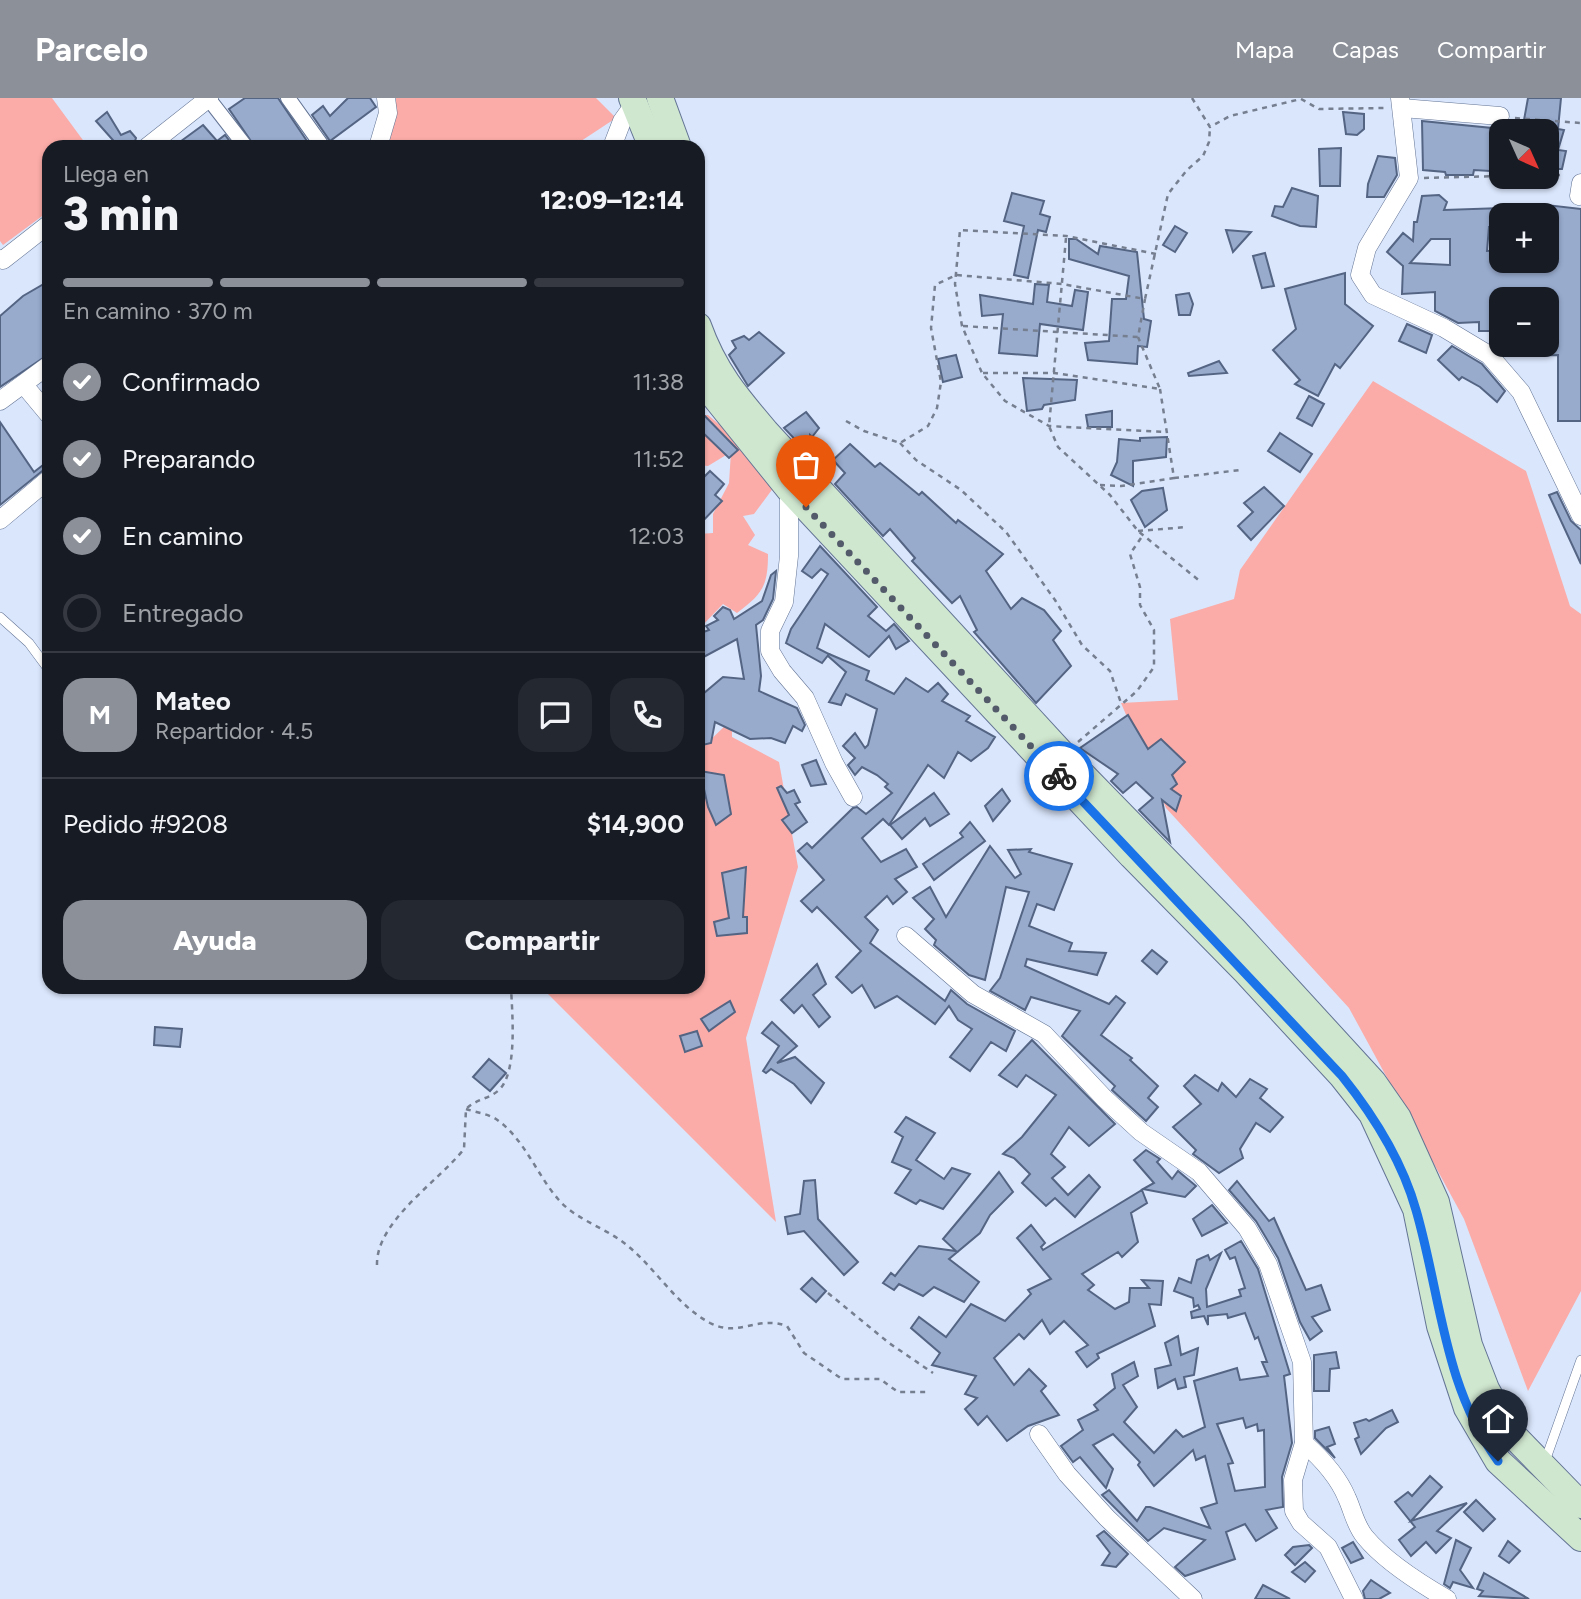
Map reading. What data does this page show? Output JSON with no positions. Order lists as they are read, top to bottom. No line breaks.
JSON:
{"north":"bottom right","page":{"header":"Parcelo","nav":["Mapa","Capas","Compartir"],"map_buttons":["+","−"],"heading":["3 min","Llega en","12:09–12:14"],"panel":["Mateo","Repartidor · 4.5","Pedido #9208","$14,900"],"bar":"En camino · 370 m","list":[["Confirmado","11:38"],["Preparando","11:52"],["En camino","12:03"],"Entregado"],"round":"M","buttons":["Ayuda","Compartir"]}}
